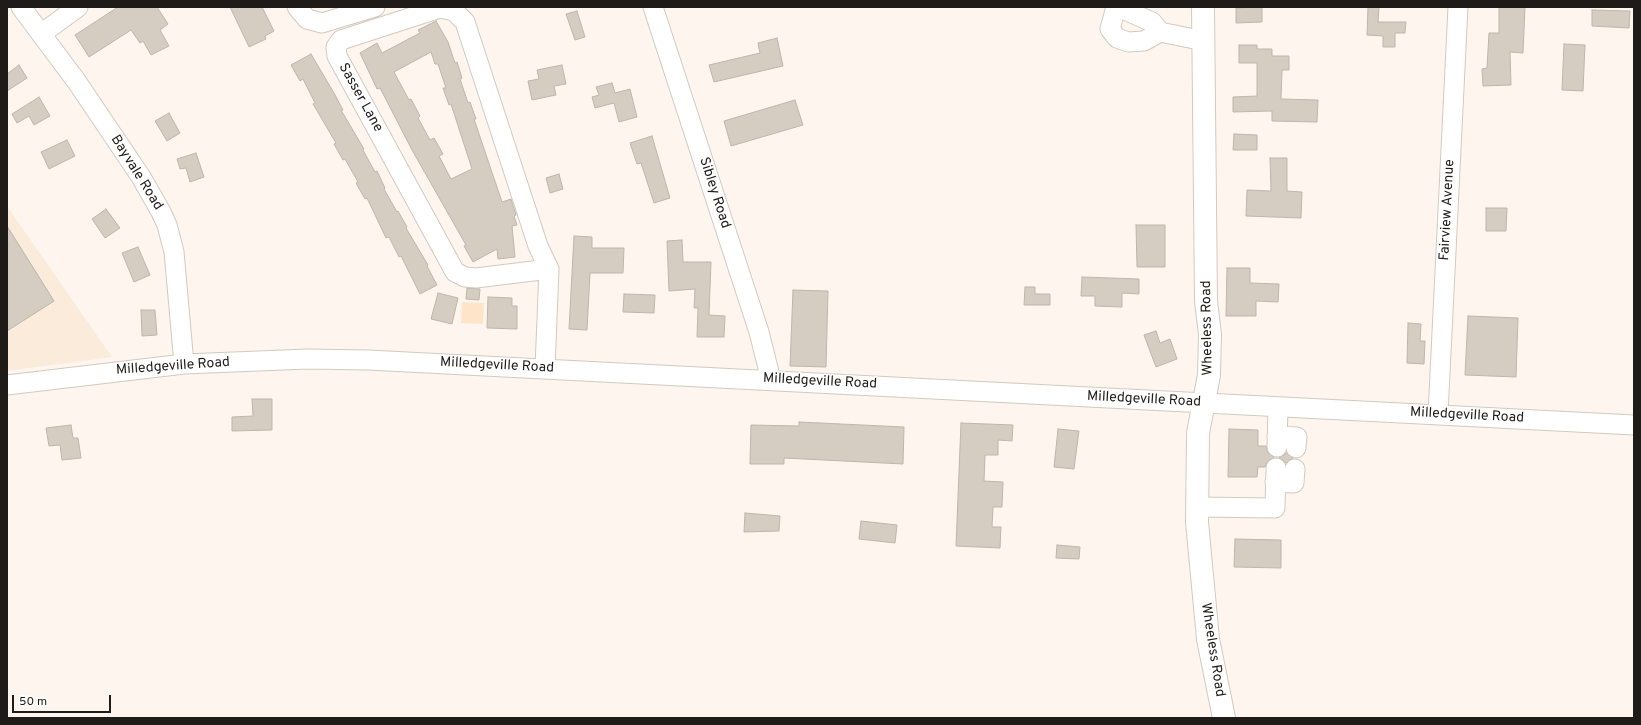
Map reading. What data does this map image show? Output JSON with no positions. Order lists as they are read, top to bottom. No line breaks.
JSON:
{"streets":{"main road":["Wheeless Road"],"street":["Sasser Lane","Bayvale Road","Sibley Road","Fairview Avenue","Milledgeville Road"]},"crossings":[["Sasser Lane","Milledgeville Road"],["Bayvale Road","Milledgeville Road"],["Sibley Road","Milledgeville Road"],["Fairview Avenue","Milledgeville Road"],["Wheeless Road","Milledgeville Road"]],"scale_bar":"50 m"}
